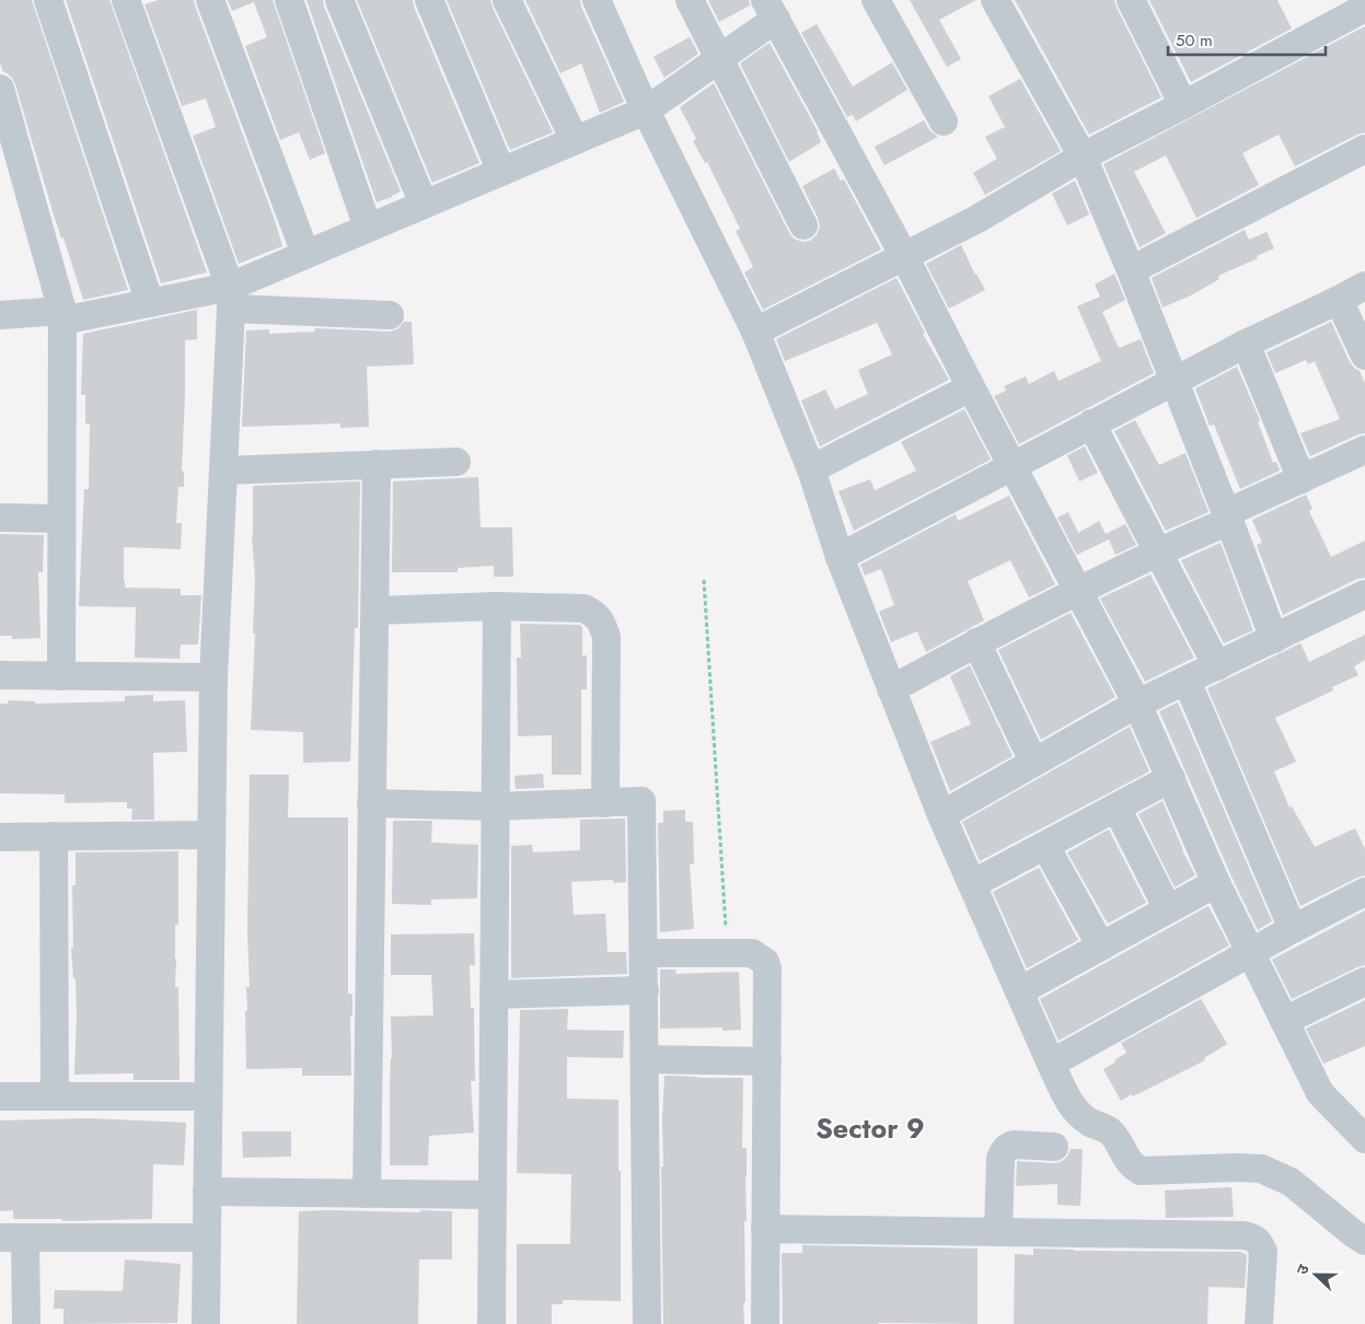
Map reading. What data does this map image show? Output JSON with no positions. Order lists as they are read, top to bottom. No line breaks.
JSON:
{"districts":["Sector 9"],"scale_bar":"50 m","north":"left"}
